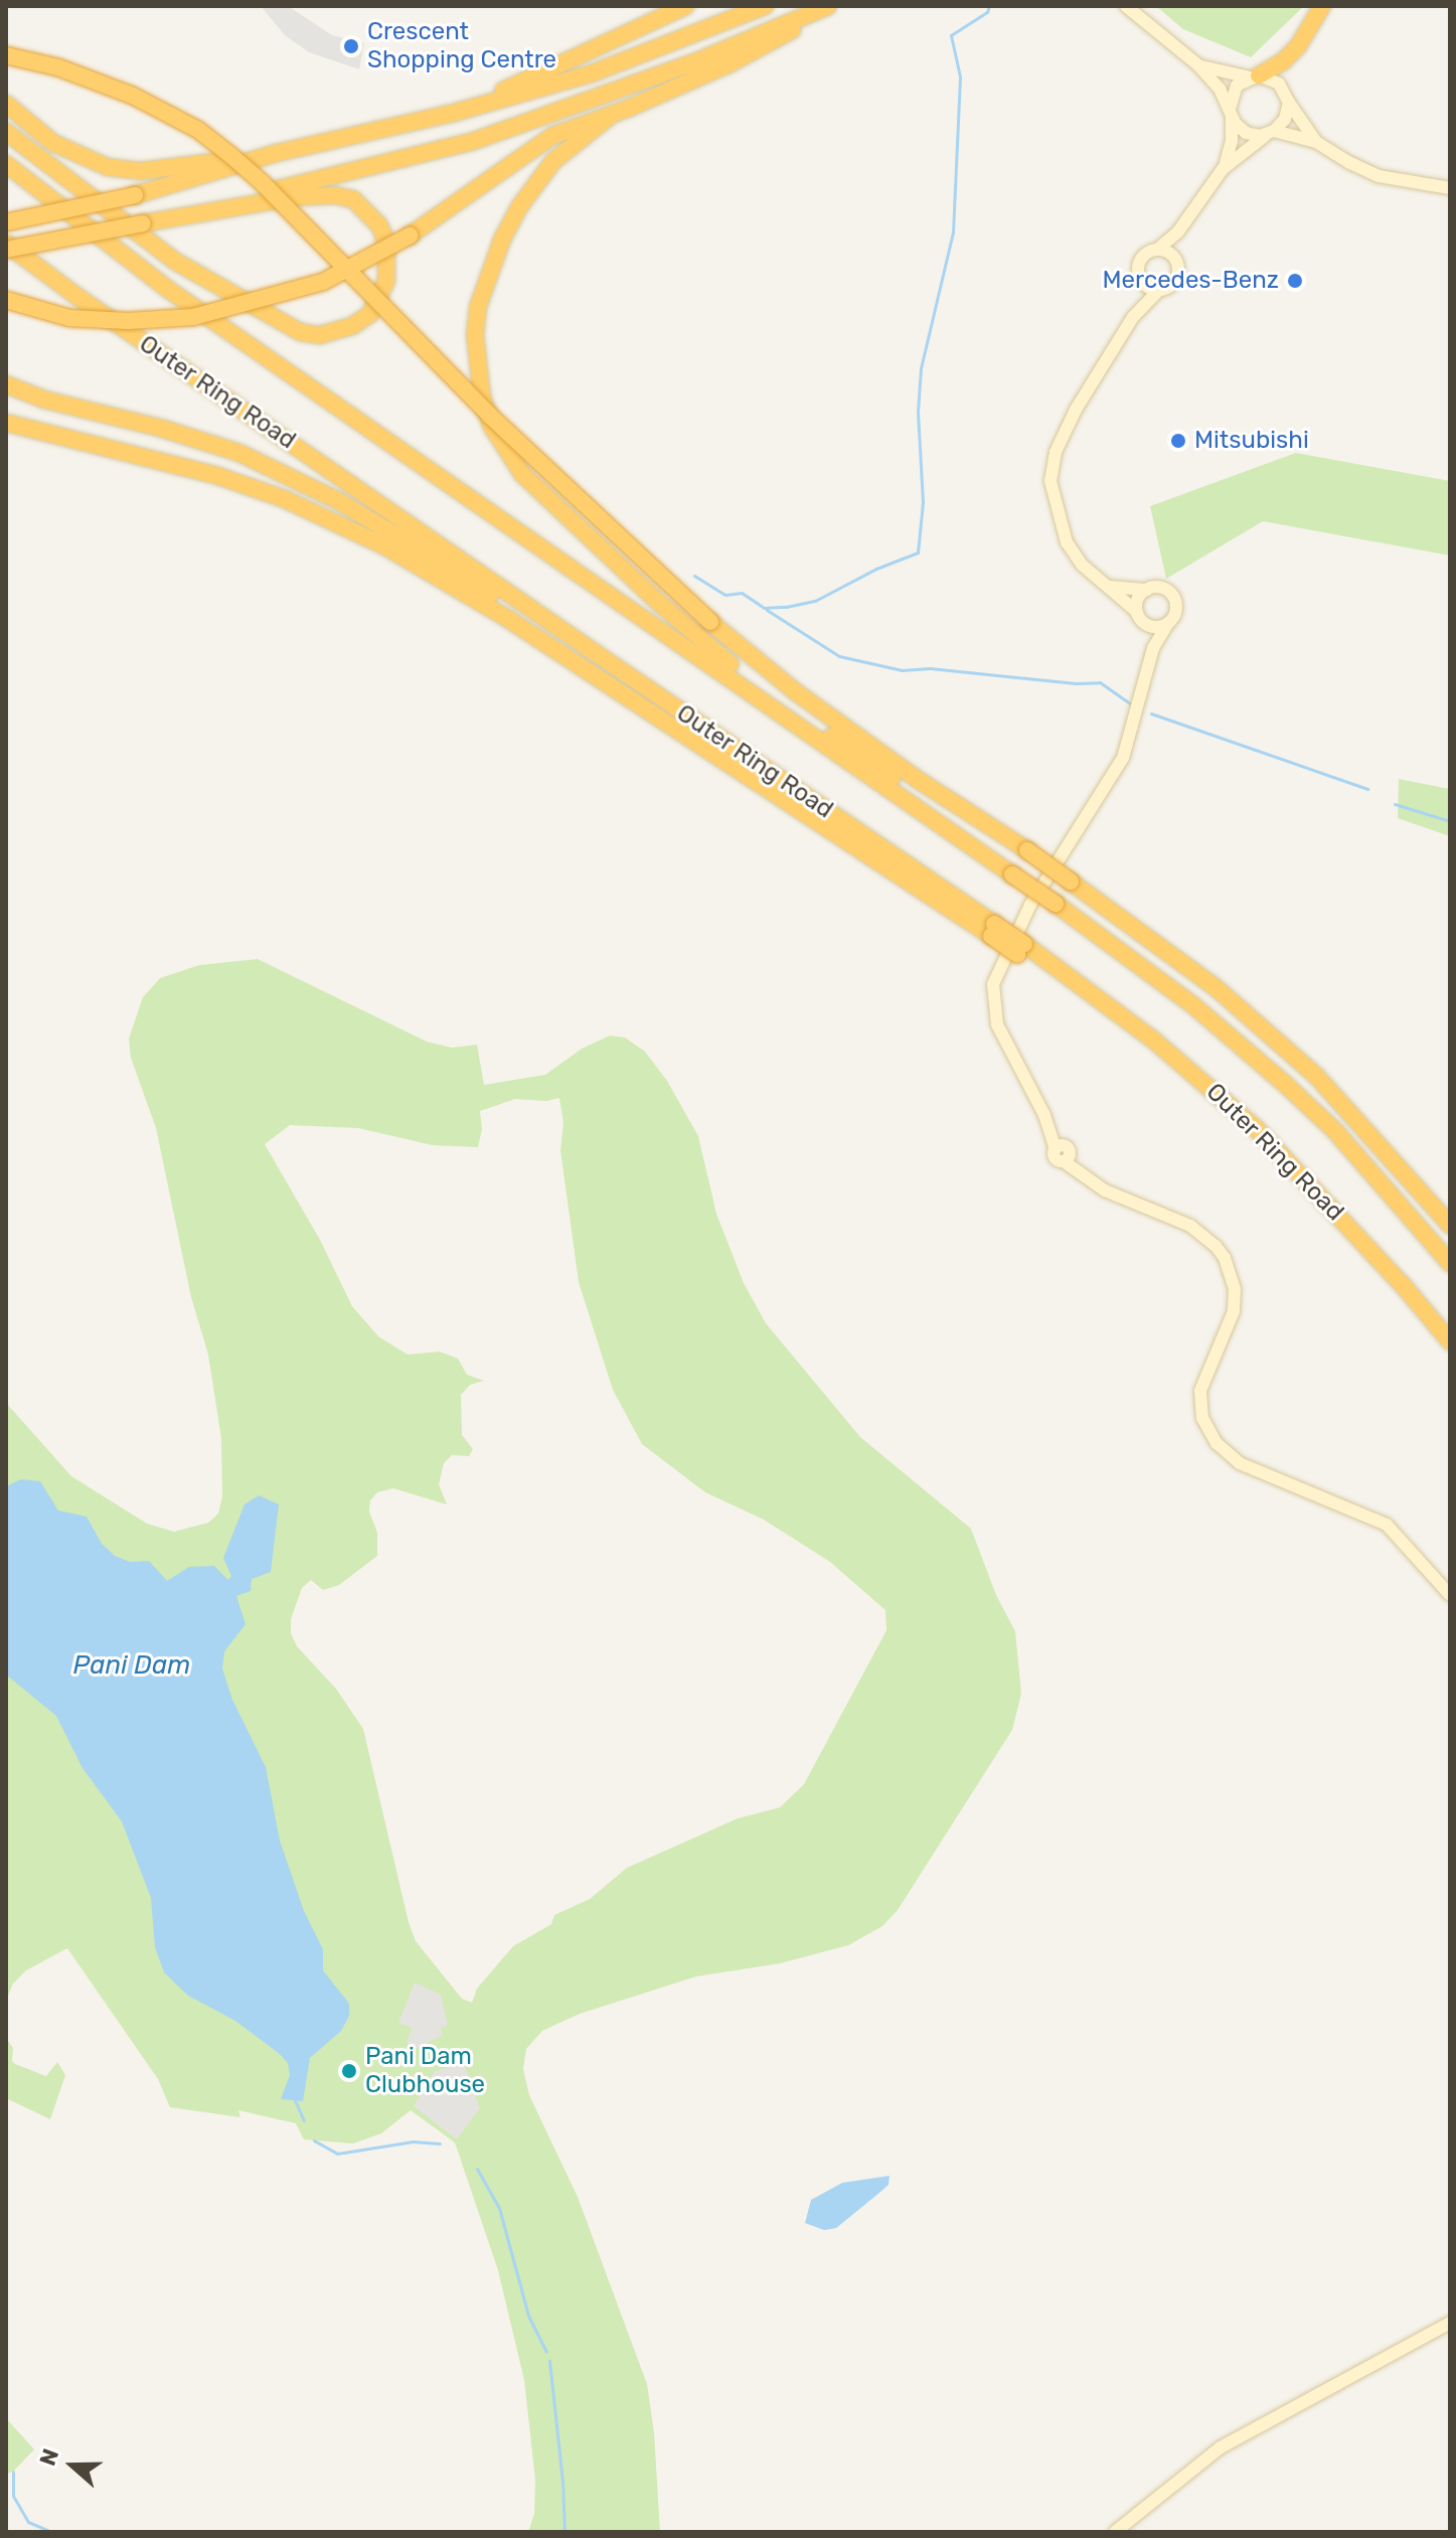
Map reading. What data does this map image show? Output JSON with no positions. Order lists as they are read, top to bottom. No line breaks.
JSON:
{"streets":{"highway":["Outer Ring Road"]},"water":["Pani Dam"],"places":["Crescent Shopping Centre","Mercedes-Benz","Mitsubishi","Pani Dam Clubhouse"],"north":"left"}
